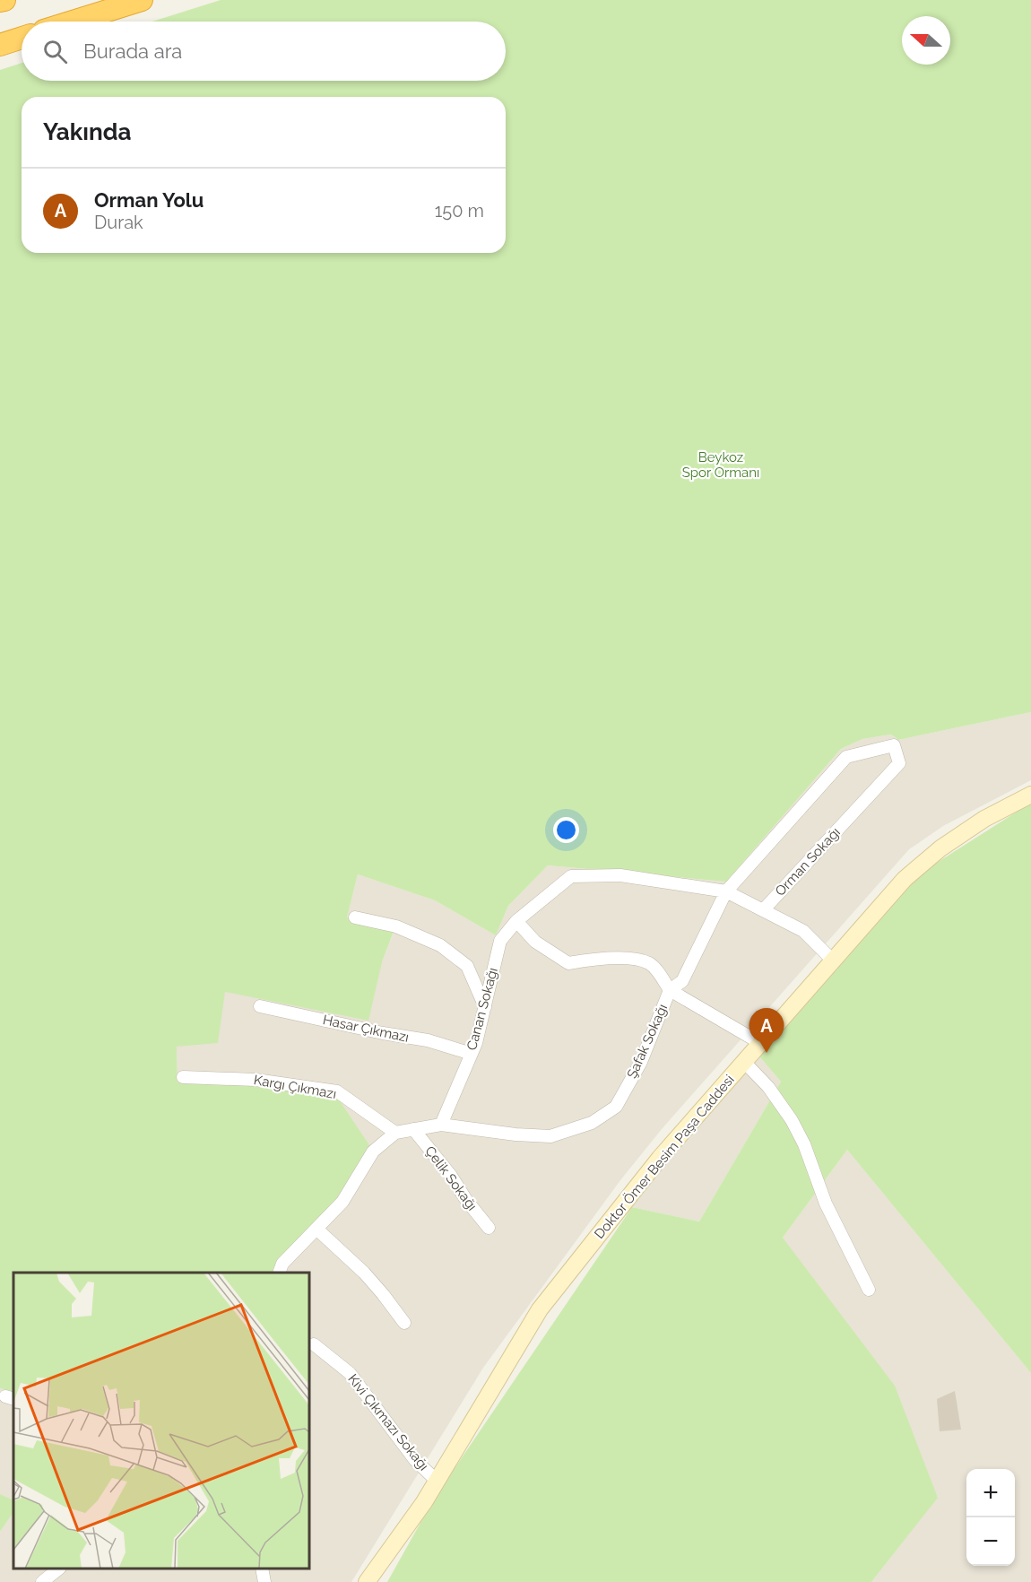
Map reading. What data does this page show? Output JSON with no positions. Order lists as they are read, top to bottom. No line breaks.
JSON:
{"streets":{"street":["Orman Sokağı","Canan Sokağı","Hasar Çıkmazı","Şafak Sokağı","Kargı Çıkmazı","Doktor Ömer Besim Paşa Caddesi","Çelik Sokağı","Kivi Çıkmazı Sokağı"]},"crossings":[["Orman Sokağı","Canan Sokağı"],["Orman Sokağı","Şafak Sokağı"],["Orman Sokağı","Doktor Ömer Besim Paşa Caddesi"],["Canan Sokağı","Hasar Çıkmazı"],["Canan Sokağı","Şafak Sokağı"],["Doktor Ömer Besim Paşa Caddesi","Kivi Çıkmazı Sokağı"]],"parks":["Beykoz Spor Ormanı"],"north":"left","page":{"search":"Burada ara","heading":"Yakında","list":[{"mark":"A","name":"Orman Yolu","note":"Durak","value":"150 m"}],"pins":"A","map_buttons":["+","−"]}}
